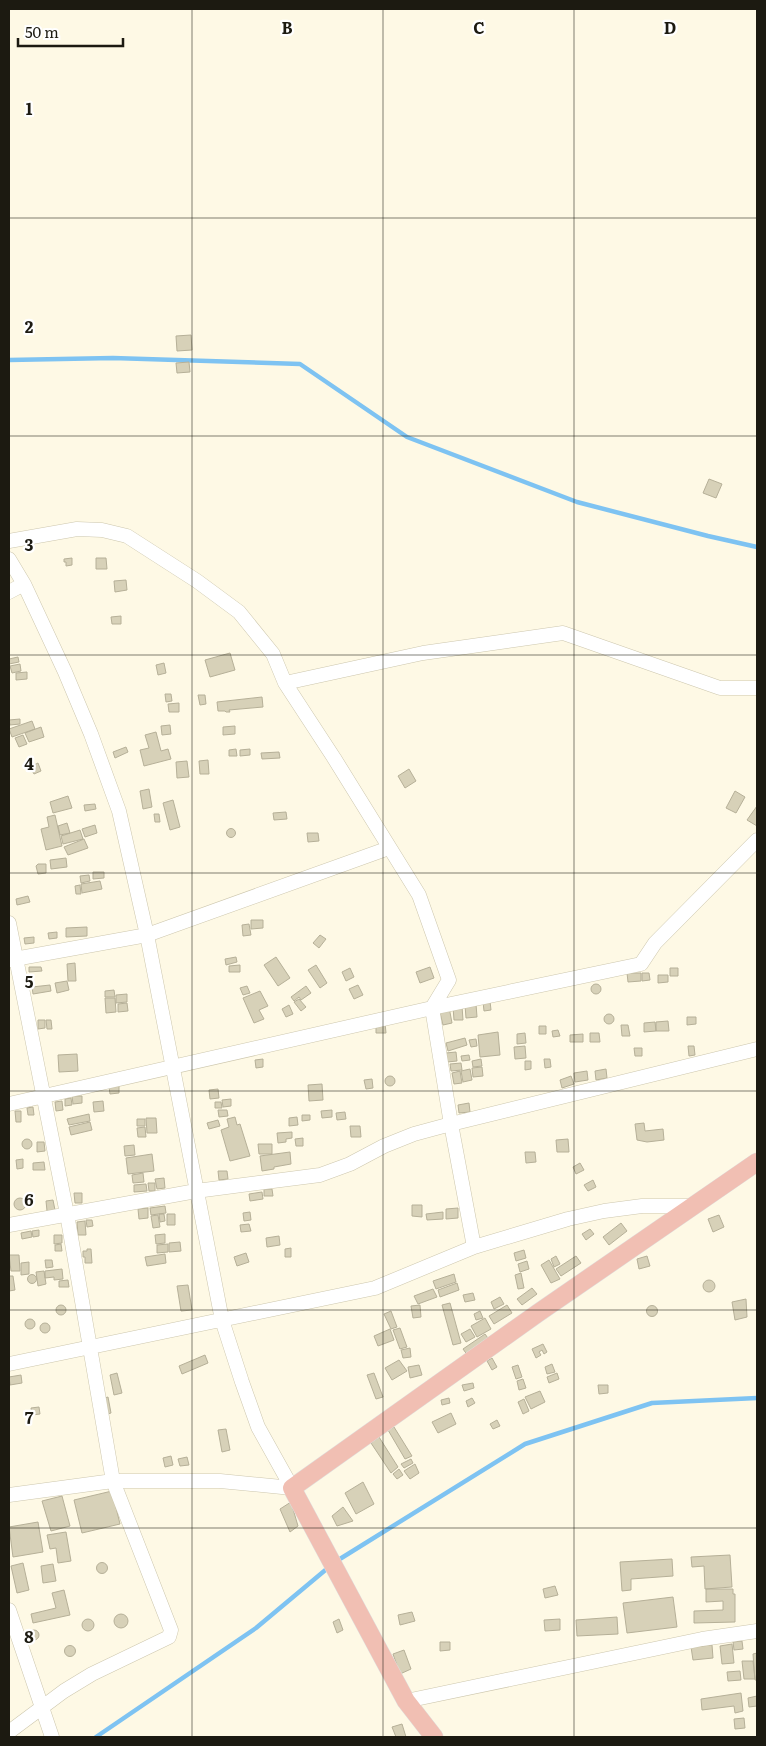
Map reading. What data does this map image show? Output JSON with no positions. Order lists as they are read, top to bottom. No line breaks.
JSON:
{"scale_bar":"50 m","grid":{"columns":["B","C","D"],"rows":["1","2","3","4","5","6","7","8"]}}
